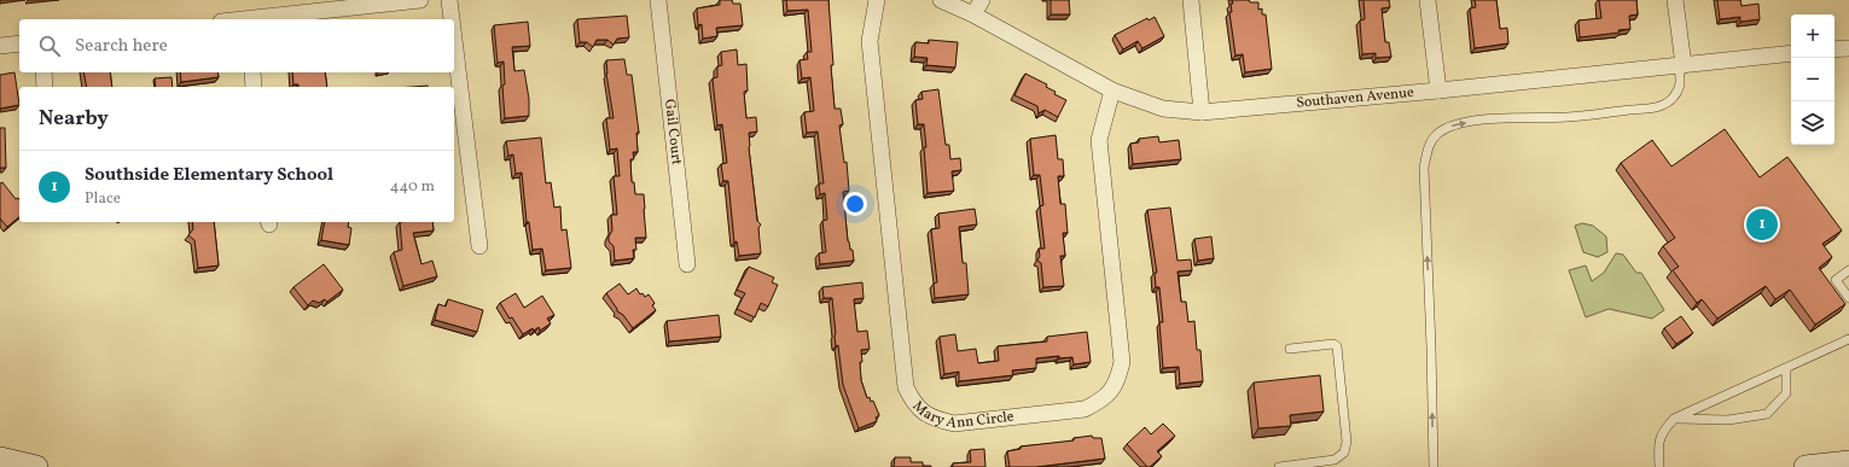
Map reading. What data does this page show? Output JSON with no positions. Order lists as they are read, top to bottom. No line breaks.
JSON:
{"streets":{"street":["Southaven Avenue","Gail Court","Mary Ann Circle"]},"crossings":[["Southaven Avenue","Mary Ann Circle"]],"page":{"map_buttons":["+","−"],"search":"Search here","heading":"Nearby","list":[{"mark":"1","name":"Southside Elementary School","note":"Place","value":"440 m"}],"pins":"1"}}
